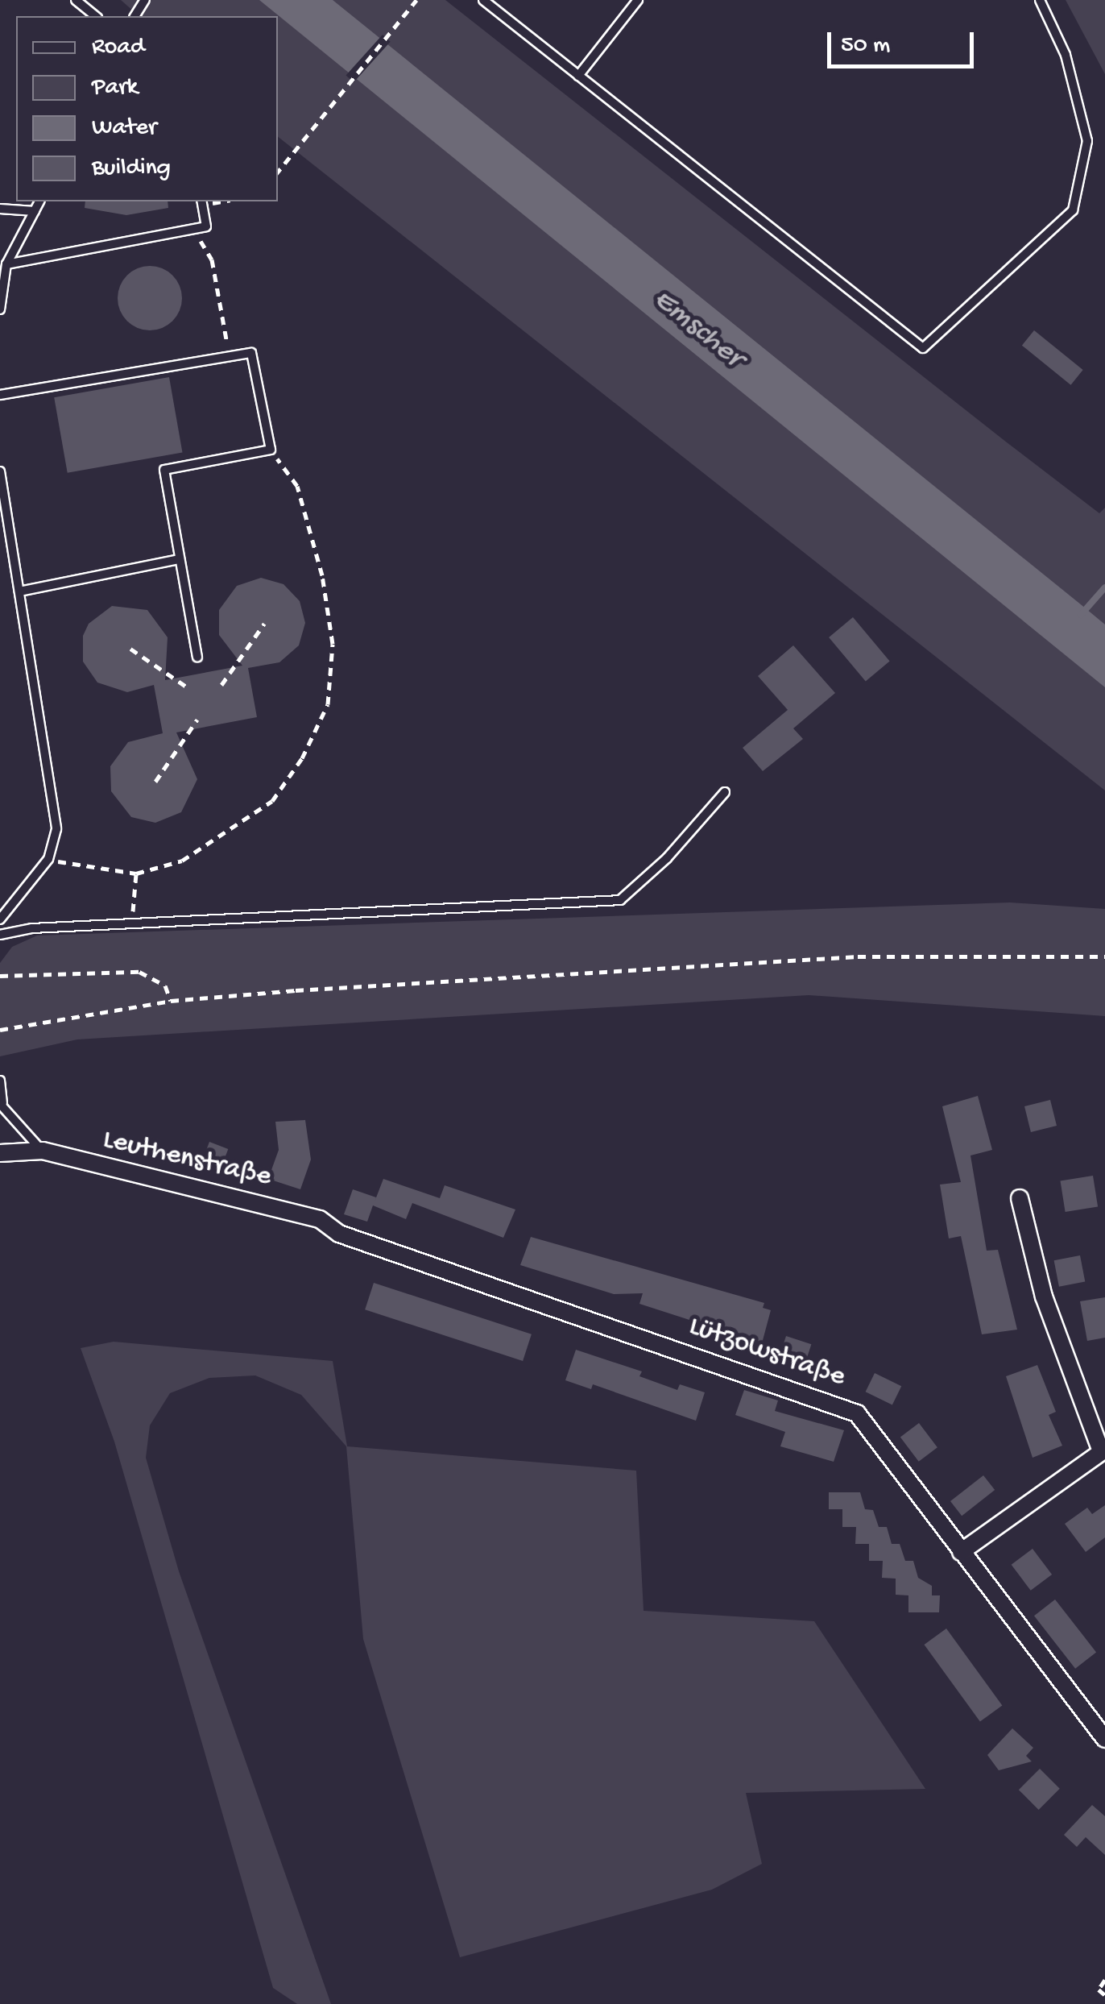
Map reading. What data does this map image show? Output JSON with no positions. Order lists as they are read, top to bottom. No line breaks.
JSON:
{"streets":{"street":["Leuthenstraße","Lützowstraße"]},"crossings":[["Leuthenstraße","Lützowstraße"]],"water":["Emscher"],"legend":["Road","Park","Water","Building"],"scale_bar":"50 m"}
